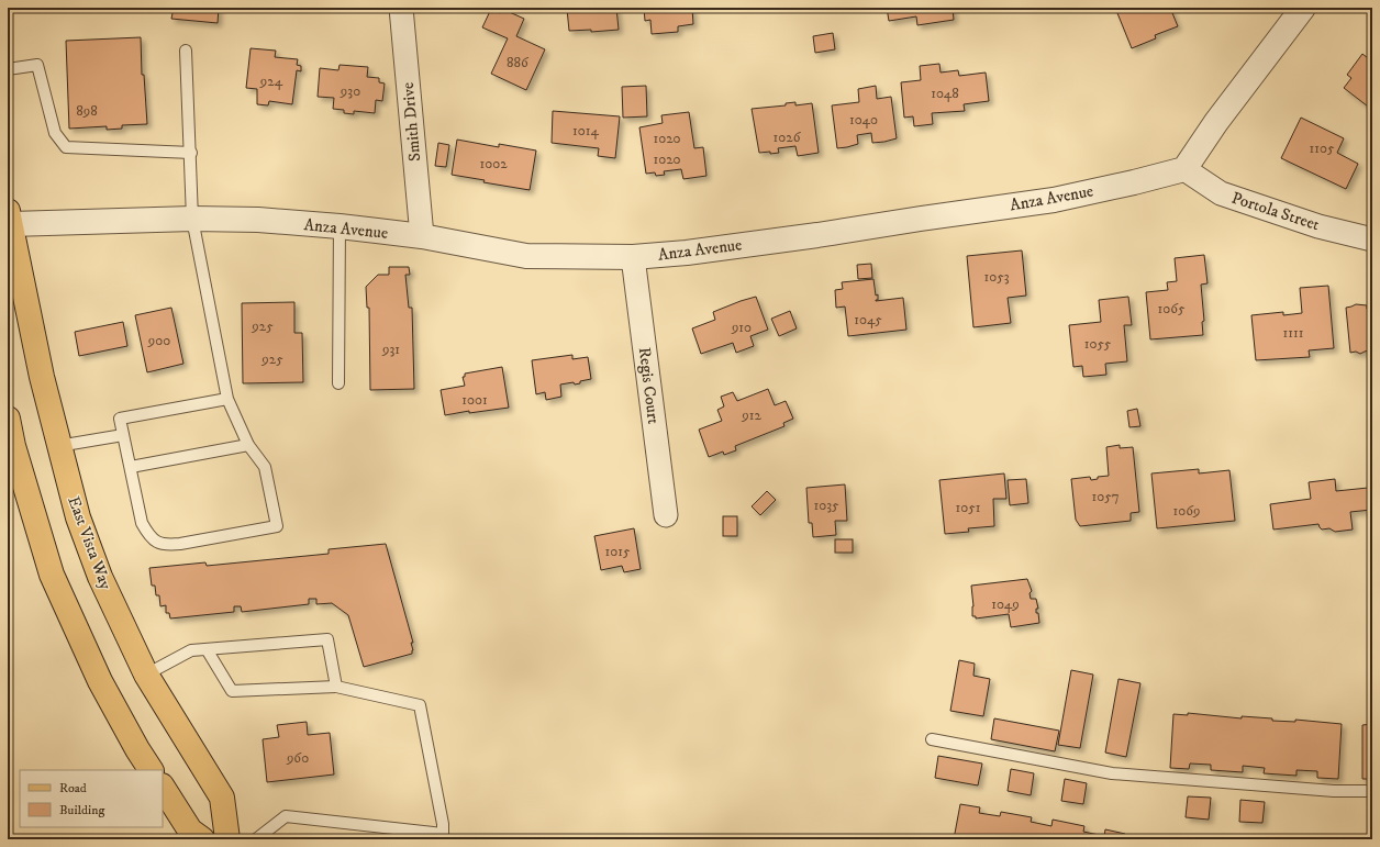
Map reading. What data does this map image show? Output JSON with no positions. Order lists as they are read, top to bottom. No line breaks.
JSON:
{"streets":{"main road":["East Vista Way"],"street":["Smith Drive","Anza Avenue","Portola Street","Regis Court"]},"crossings":[["Smith Drive","Anza Avenue"],["Anza Avenue","Portola Street"],["Anza Avenue","Regis Court"],["Anza Avenue","East Vista Way"]],"house_numbers":["886","924","930","1048","898","1040","1014","1026","1020","1105","1020","1002","1053","1065","1045","925","910","1111","900","1055","931","925","1001","912","1057","1035","1051","1069","1015","1049","960"],"legend":["Road","Building"]}
